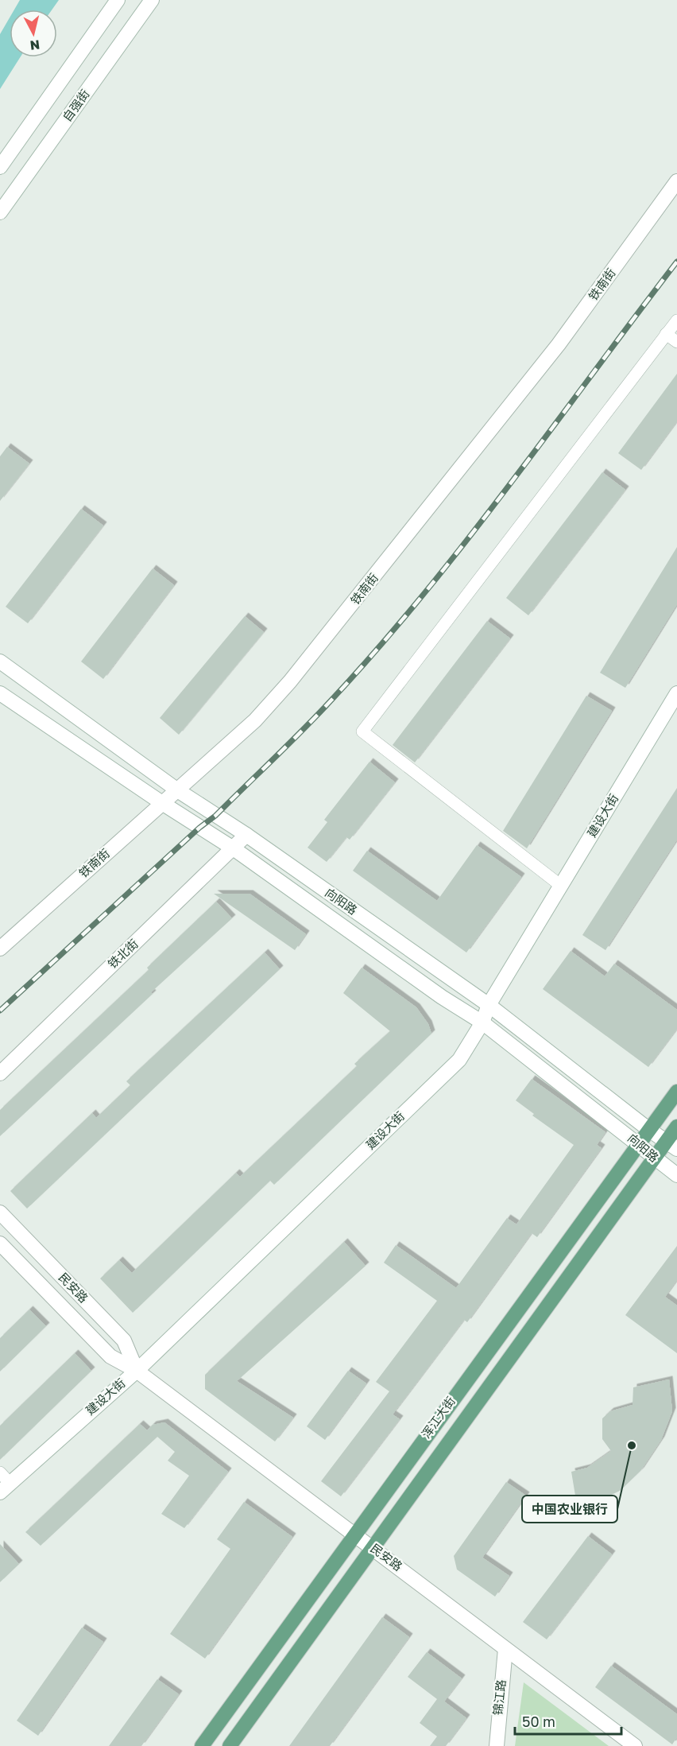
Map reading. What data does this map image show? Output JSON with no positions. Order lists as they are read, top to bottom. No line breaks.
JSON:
{"streets":{"main road":["自强街","铁南街","建设大街","向阳路","铁北街","民安路","浑江大街","锦江路"]},"crossings":[["铁南街","向阳路"],["建设大街","向阳路"],["建设大街","民安路"],["向阳路","铁北街"],["向阳路","浑江大街"],["民安路","浑江大街"],["民安路","锦江路"]],"places":["中国农业银行"],"scale_bar":"50 m","north":"bottom"}
